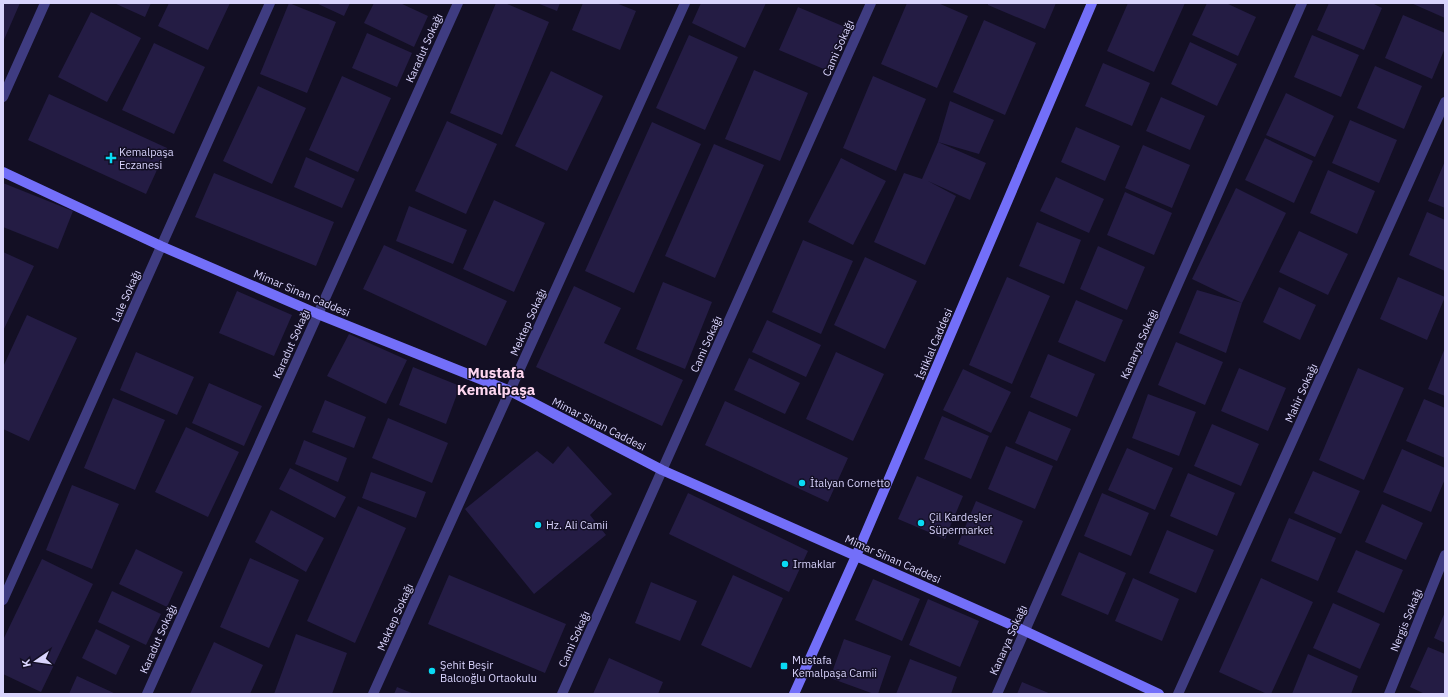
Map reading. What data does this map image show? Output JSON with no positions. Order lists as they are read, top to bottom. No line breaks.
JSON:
{"streets":{"main road":["Mimar Sinan Caddesi","İstiklal Caddesi"],"street":["Karadut Sokağı","Cami Sokağı","Lale Sokağı","Mektep Sokağı","Kanarya Sokağı","Mahir Sokağı","Nergis Sokağı"]},"crossings":[["Karadut Sokağı","Mimar Sinan Caddesi"],["Cami Sokağı","Mimar Sinan Caddesi"],["Mimar Sinan Caddesi","Lale Sokağı"],["Mimar Sinan Caddesi","Mektep Sokağı"],["Mimar Sinan Caddesi","İstiklal Caddesi"],["Mimar Sinan Caddesi","Kanarya Sokağı"]],"districts":["Mustafa Kemalpaşa"],"places":{"health":["Kemalpaşa Eczanesi"],"other":["İtalyan Cornetto","Çil Kardeşler Süpermarket","Hz. Ali Camii","Irmaklar","Şehit Beşir Balcıoğlu Ortaokulu"],"transit":["Mustafa Kemalpaşa Camii"]},"north":"left"}
